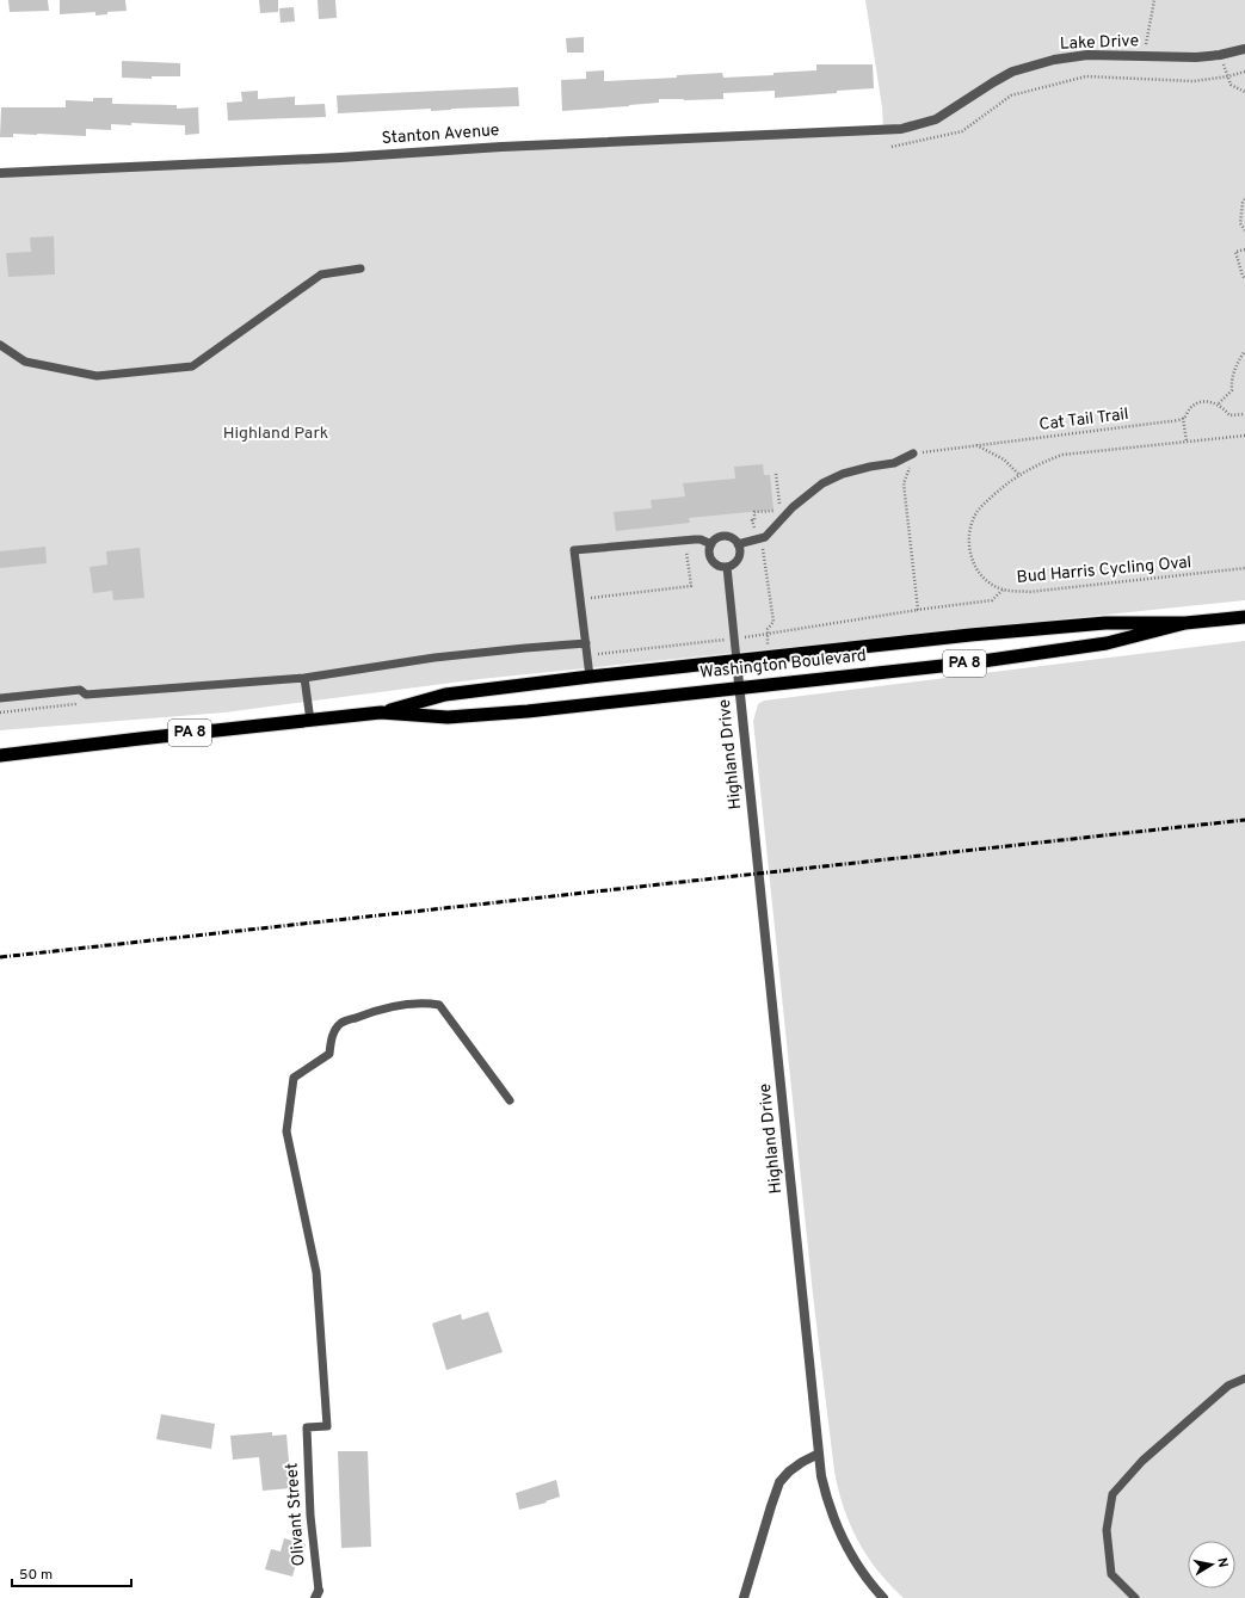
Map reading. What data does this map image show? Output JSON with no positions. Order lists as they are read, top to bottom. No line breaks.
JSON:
{"streets":{"highway":["PA 8","Washington Boulevard"],"street":["Lake Drive","Stanton Avenue","Highland Drive"],"lane":["Olivant Street"],"path":["Cat Tail Trail","Bud Harris Cycling Oval"]},"crossings":[["Lake Drive","Stanton Avenue"],["Washington Boulevard","Highland Drive"]],"parks":["Highland Park"],"scale_bar":"50 m","north":"right"}
